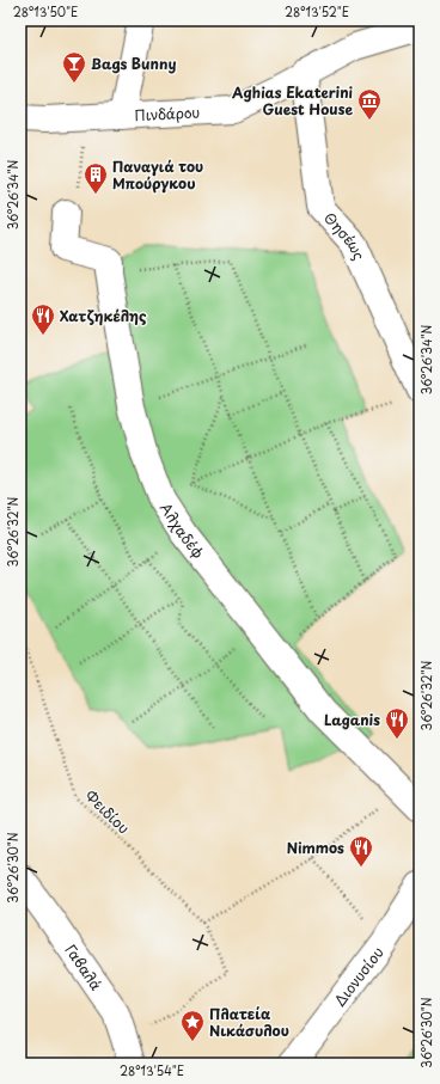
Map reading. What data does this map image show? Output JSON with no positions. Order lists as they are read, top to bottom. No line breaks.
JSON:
{"streets":{"street":["Πινδάρου","Θησέως","Αλχαδέφ","Γαβαλά","Διονυσίου"],"path":["Φειδίου"]},"crossings":[["Πινδάρου","Θησέως"],["Φειδίου","Γαβαλά"]],"places":{"bar":["Bags Bunny"],"museum":["Aghias Ekaterini Guest House"],"building":["Παναγιά του Μπούργκου"],"restaurant":["Χατζηκέλης","Laganis","Nimmos"],"place":["Πλατεία Νικάσυλου"]},"coordinates":["28°13'50\"E","28°13'52\"E","36°26'34\"N","36°26'32\"N","36°26'30\"N","28°13'54\"E"]}
